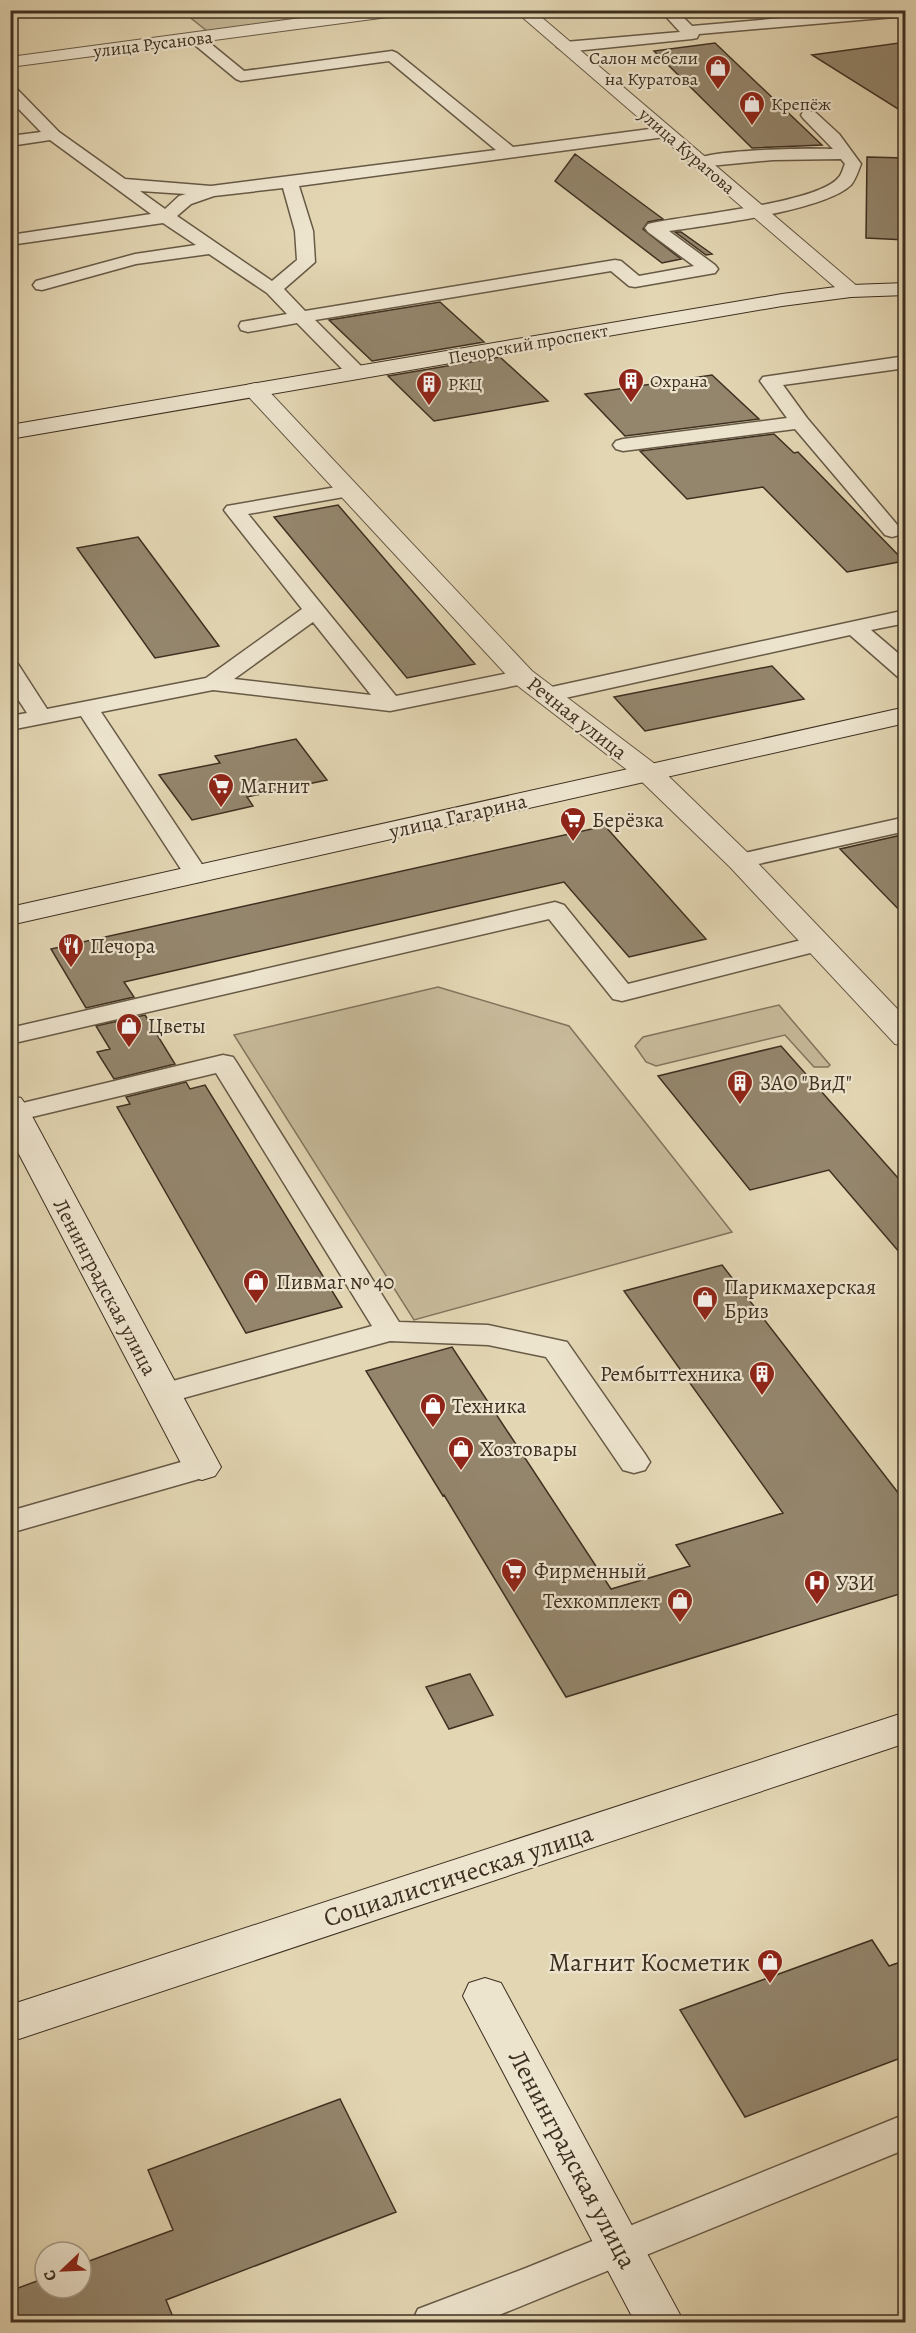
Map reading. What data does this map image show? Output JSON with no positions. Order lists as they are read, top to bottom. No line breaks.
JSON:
{"streets":{"street":["улица Русанова","улица Куратова","Печорский проспект","Речная улица","улица Гагарина","Ленинградская улица","Социалистическая улица"]},"crossings":[["улица Куратова","Печорский проспект"],["Печорский проспект","Речная улица"],["Речная улица","улица Гагарина"]],"places":{"shop":["Салон мебели на Куратова","Крепёж","Цветы","Пивмаг № 40","Парикмахерская Бриз","Техника","Хозтовары","Техкомплект","Магнит Косметик"],"building":["Охрана","РКЦ","ЗАО \"ВиД\"","Рембыттехника"],"supermarket":["Магнит","Берёзка","Фирменный"],"restaurant":["Печора"],"hospital":["УЗИ"]},"north":"bottom left"}
